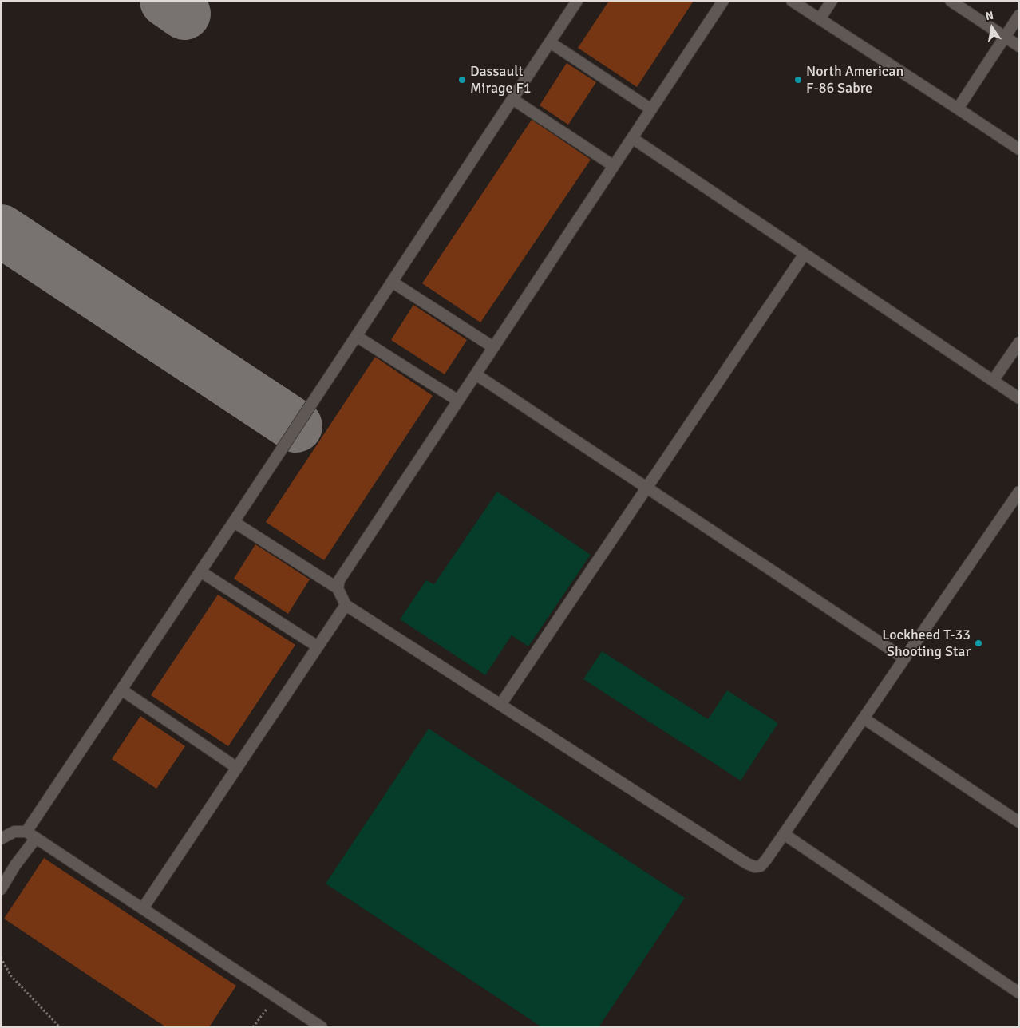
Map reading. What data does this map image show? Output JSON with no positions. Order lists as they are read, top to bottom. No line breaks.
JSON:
{"places":["Dassault Mirage F1","North American F-86 Sabre","Lockheed T-33 Shooting Star"],"north":"top"}
